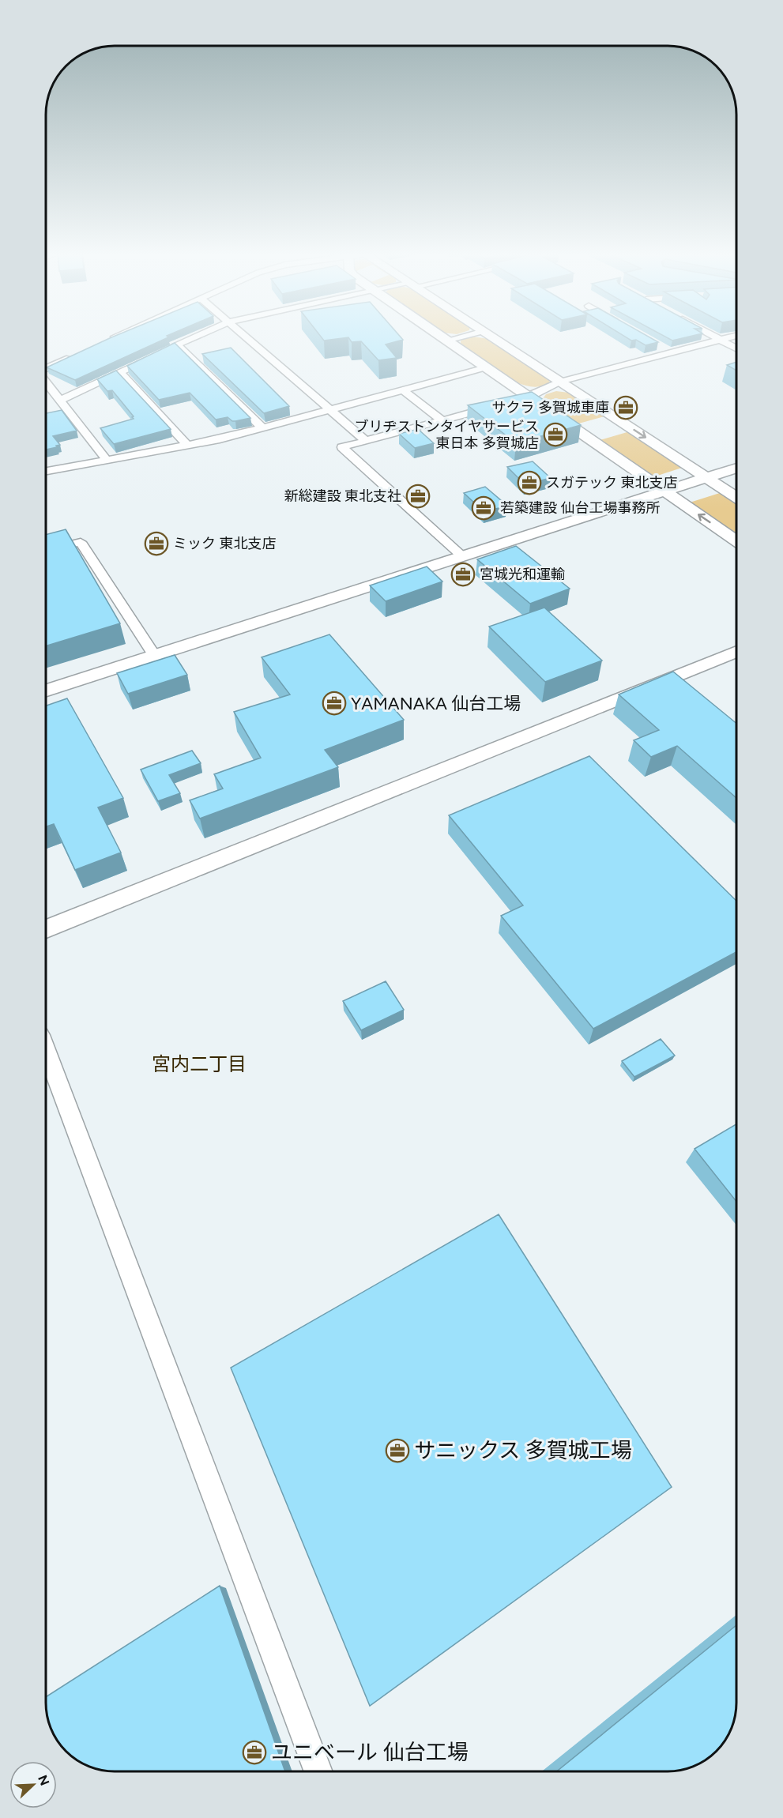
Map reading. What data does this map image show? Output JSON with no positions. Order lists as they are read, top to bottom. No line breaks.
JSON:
{"districts":["宮内二丁目"],"places":{"office":["サクラ 多賀城車庫","ブリヂストンタイヤサービス 東日本 多賀城店","スガテック 東北支店","新総建設 東北支社","若築建設 仙台工場事務所","ミック 東北支店","宮城光和運輸","YAMANAKA 仙台工場","サニックス 多賀城工場","ユニベール 仙台工場"]},"north":"top right"}
